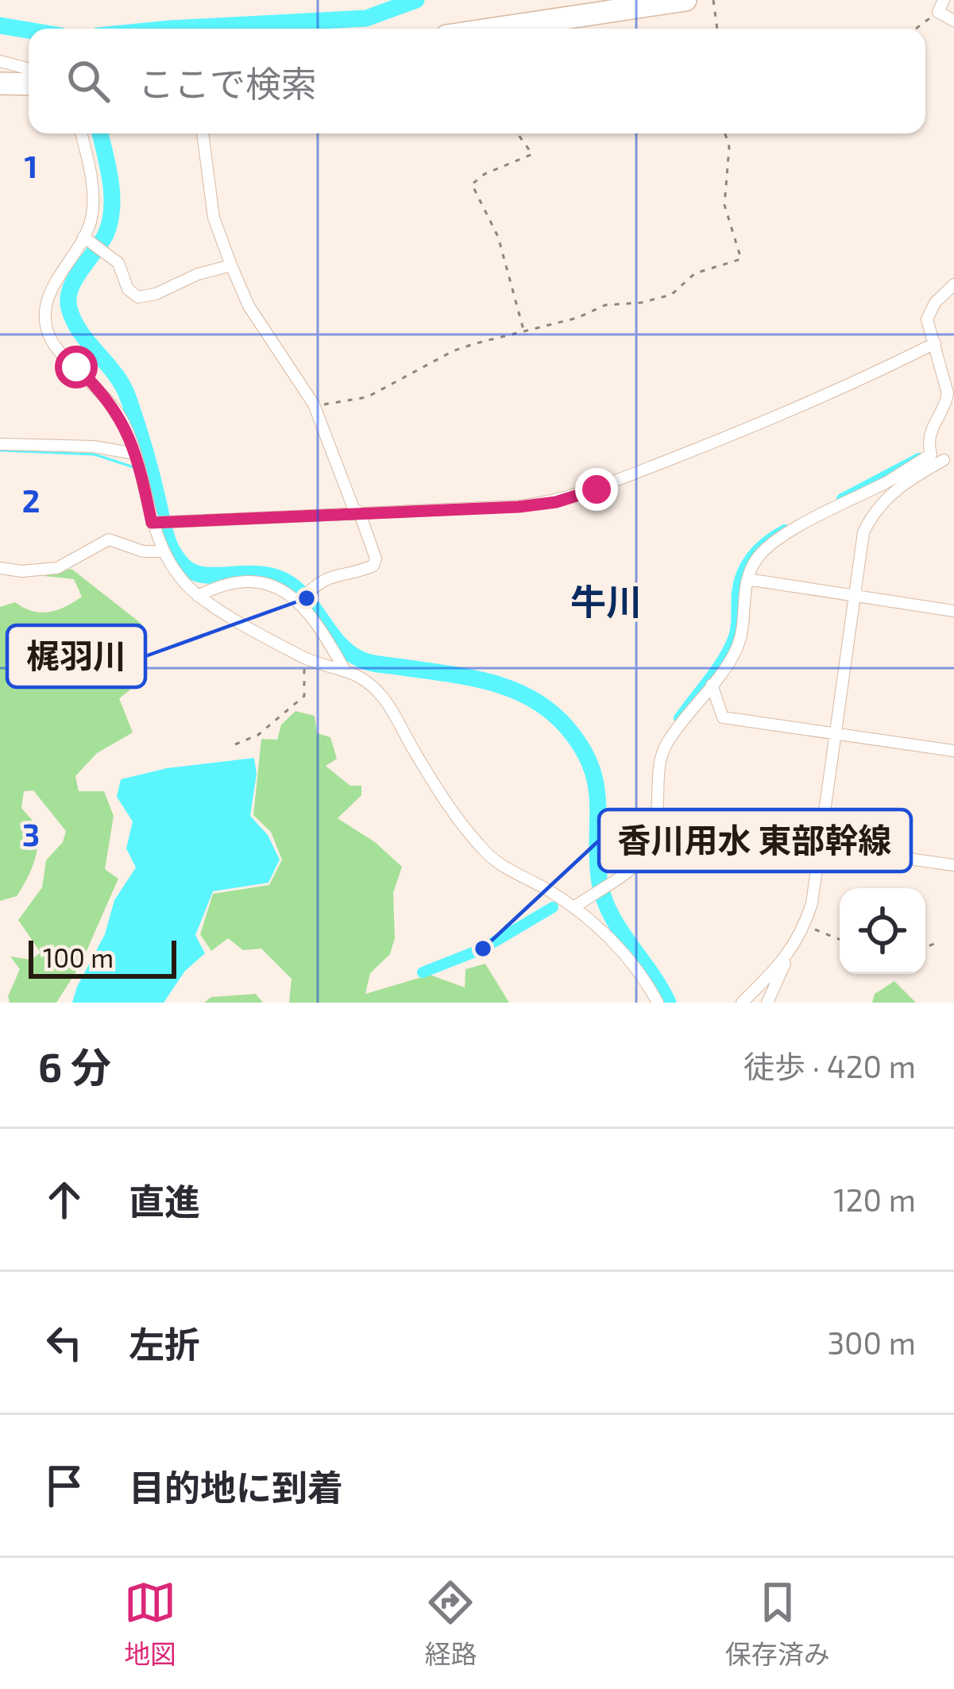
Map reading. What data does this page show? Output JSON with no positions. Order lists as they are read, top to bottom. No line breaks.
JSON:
{"districts":["牛川"],"places":["梶羽川","香川用水 東部幹線"],"scale_bar":"100 m","page":{"search":"ここで検索","scale":"100 m","heading":["6 分","徒歩 · 420 m"],"list":[["直進","120 m"],["左折","300 m"],"目的地に到着"],"nav":["地図","経路","保存済み"]},"grid":{"rows":["1","2","3"]}}
